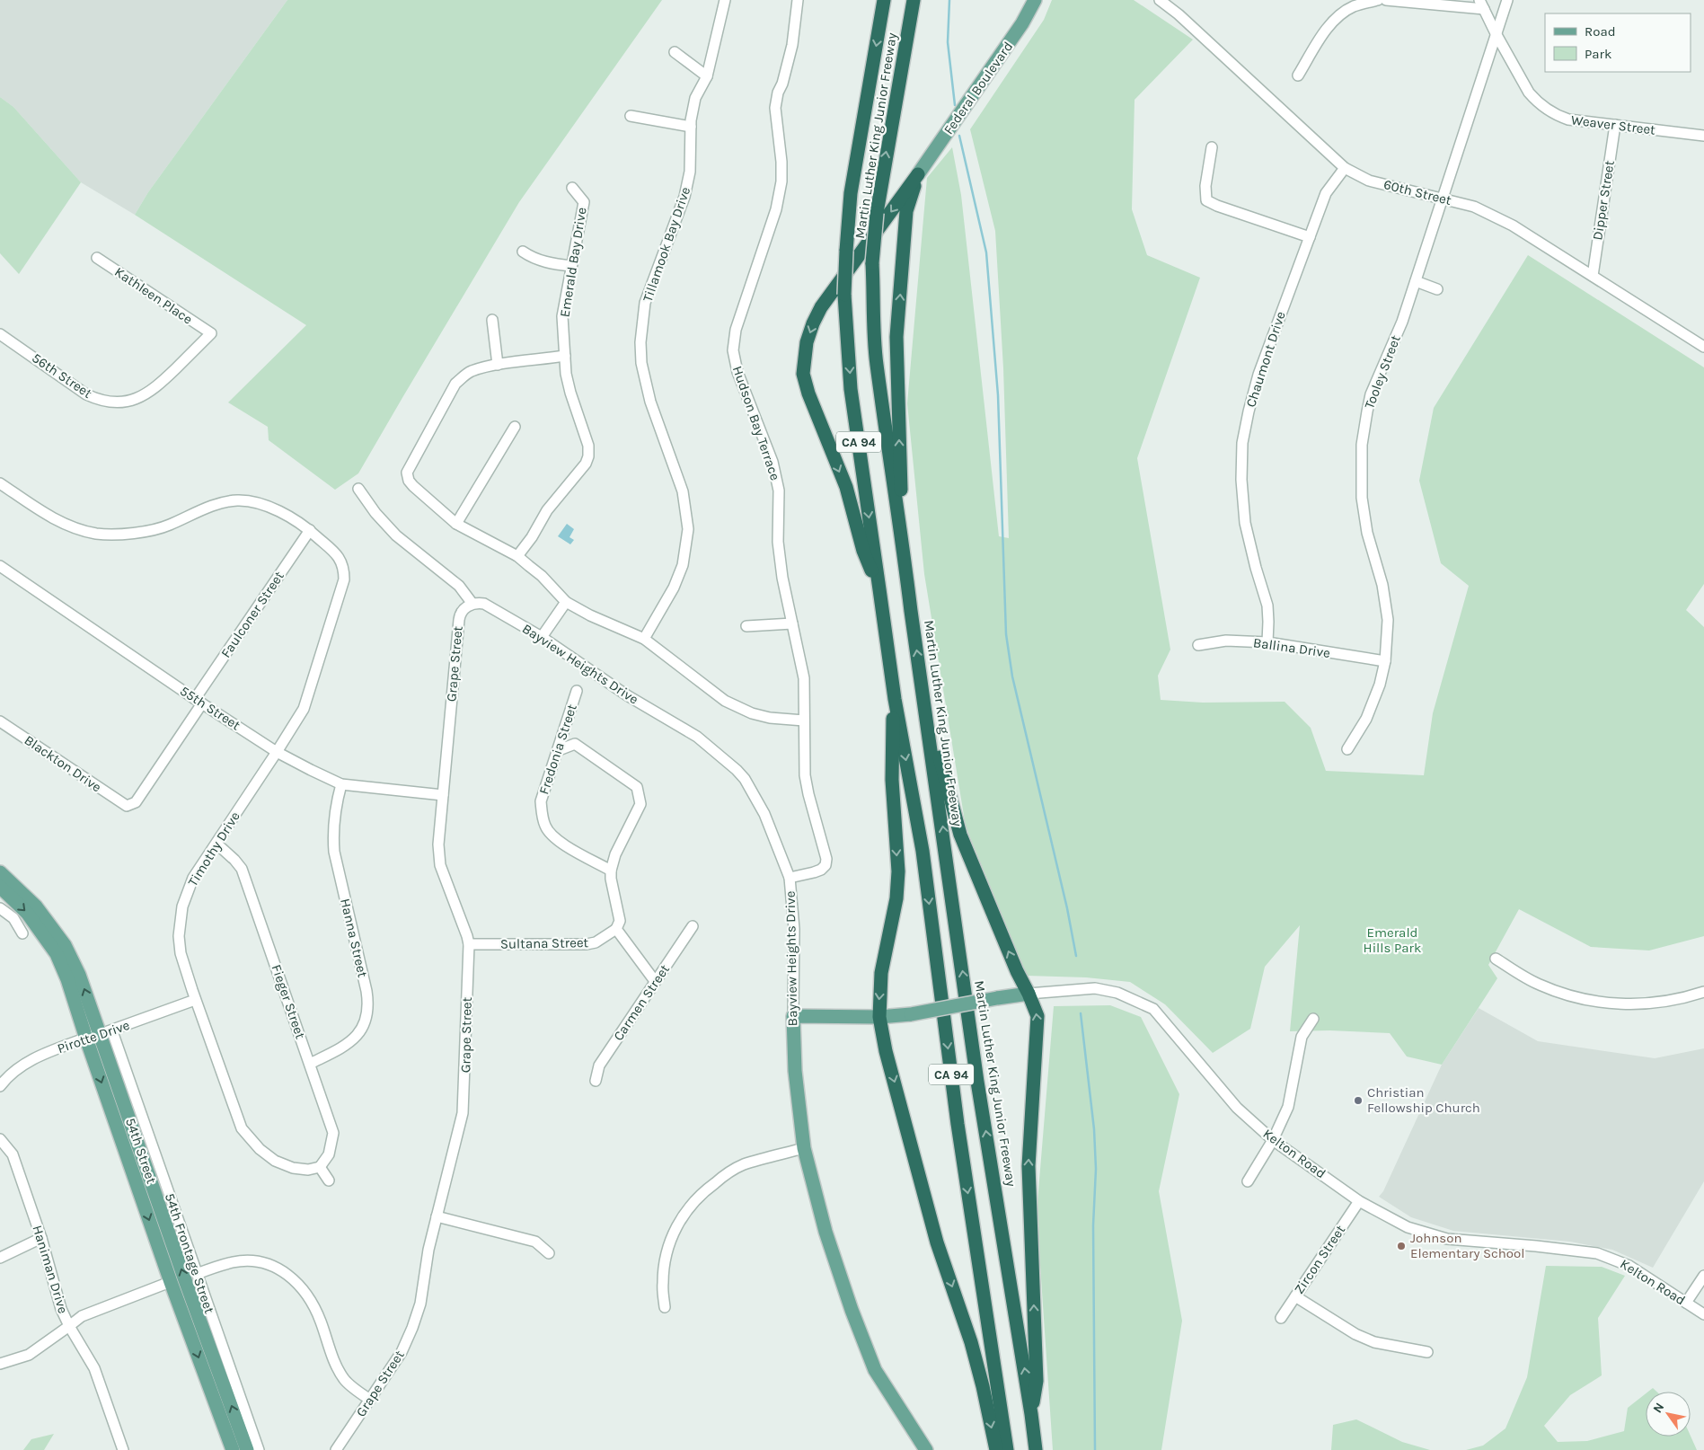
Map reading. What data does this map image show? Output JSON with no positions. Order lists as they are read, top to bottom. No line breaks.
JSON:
{"streets":{"highway":["Martin Luther King Junior Freeway","CA 94"],"main road":["Federal Boulevard","Bayview Heights Drive","54th Street","Kelton Road"],"street":["Weaver Street","60th Street","Dipper Street","Tillamook Bay Drive","Emerald Bay Drive","Kathleen Place","Chaumont Drive","Tooley Street","56th Street","Hudson Bay Terrace","Faulconer Street","Ballina Drive","Grape Street","55th Street","Fredonia Street","Blackton Drive","Timothy Drive","Hanna Street","Sultana Street","Fieger Street","Carmen Street","Pirotte Drive","54th Frontage Street","Zircon Street","Haniman Drive"]},"crossings":[["Weaver Street","Dipper Street"],["Weaver Street","Tooley Street"],["60th Street","Dipper Street"],["60th Street","Chaumont Drive"],["60th Street","Tooley Street"],["Kathleen Place","56th Street"],["Chaumont Drive","Ballina Drive"],["Tooley Street","Ballina Drive"],["Hudson Bay Terrace","Bayview Heights Drive"],["Faulconer Street","55th Street"],["Faulconer Street","Blackton Drive"],["Faulconer Street","Timothy Drive"],["Grape Street","Bayview Heights Drive"],["Grape Street","55th Street"],["Grape Street","Sultana Street"],["Bayview Heights Drive","Kelton Road"],["55th Street","Timothy Drive"],["55th Street","Hanna Street"],["Timothy Drive","Fieger Street"],["Timothy Drive","Pirotte Drive"],["Hanna Street","Fieger Street"],["Pirotte Drive","54th Street"],["Pirotte Drive","54th Frontage Street"],["54th Street","54th Frontage Street"],["Kelton Road","Zircon Street"]],"parks":["Emerald Hills Park"],"places":["Christian Fellowship Church","Johnson Elementary School"],"legend":["Road","Park"],"north":"top left"}
